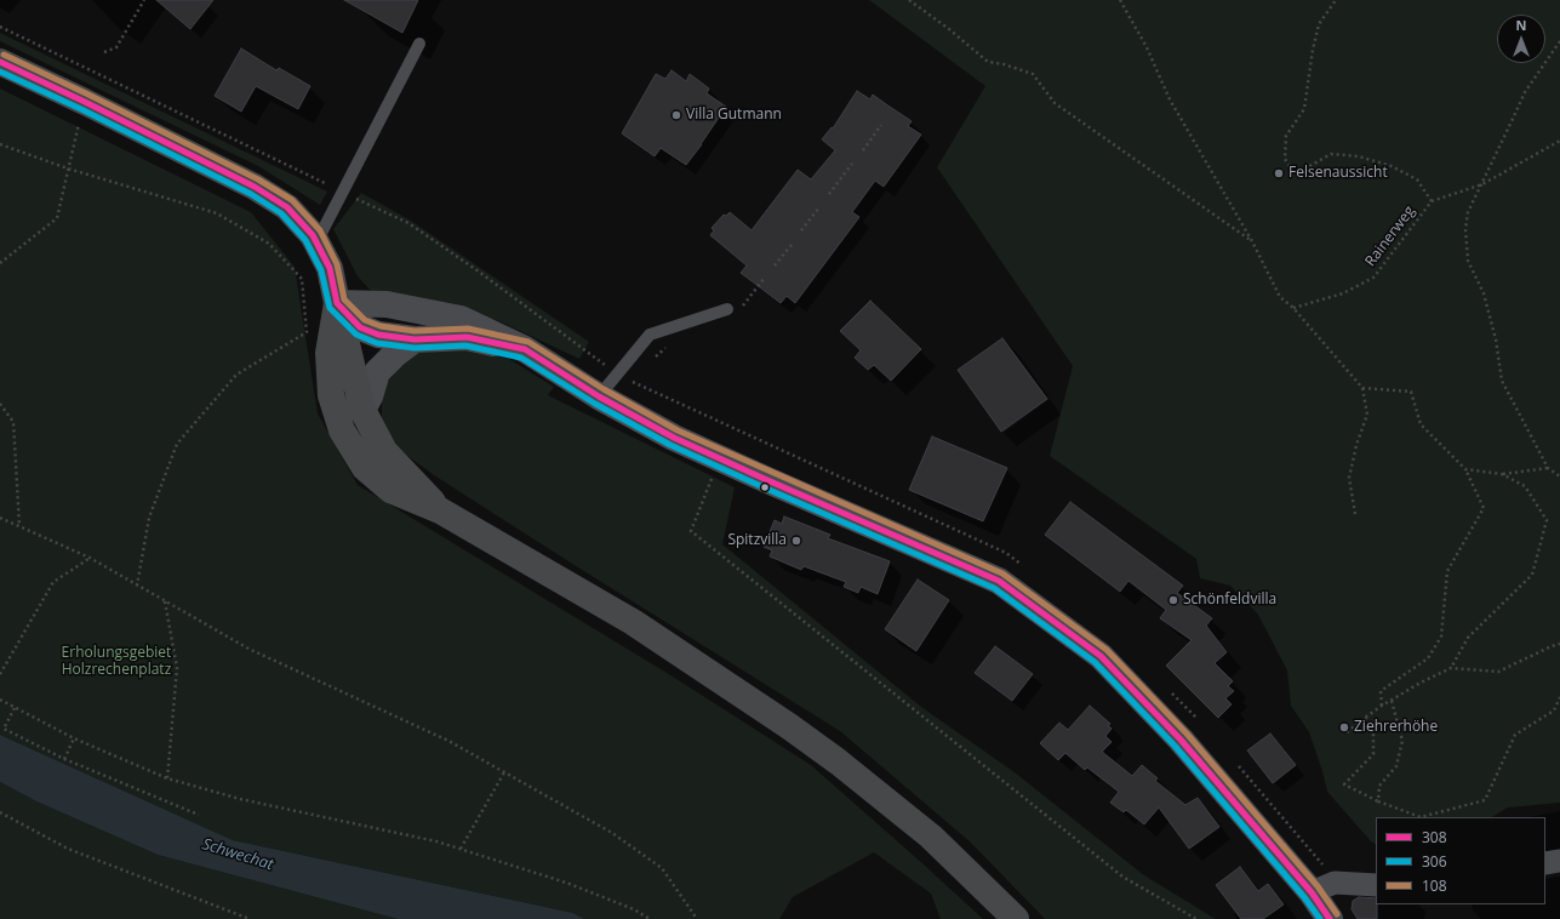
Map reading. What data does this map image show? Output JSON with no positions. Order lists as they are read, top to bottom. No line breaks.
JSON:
{"streets":{"path":["Rainerweg"]},"water":["Schwechat"],"parks":["Erholungsgebiet Holzrechenplatz"],"places":["Villa Gutmann","Felsenaussicht","Spitzvilla","Schönfeldvilla","Ziehrerhöhe"],"lines":["transit line 108","transit line 308","transit line 306"],"legend":["308","306","108"],"north":"top"}
